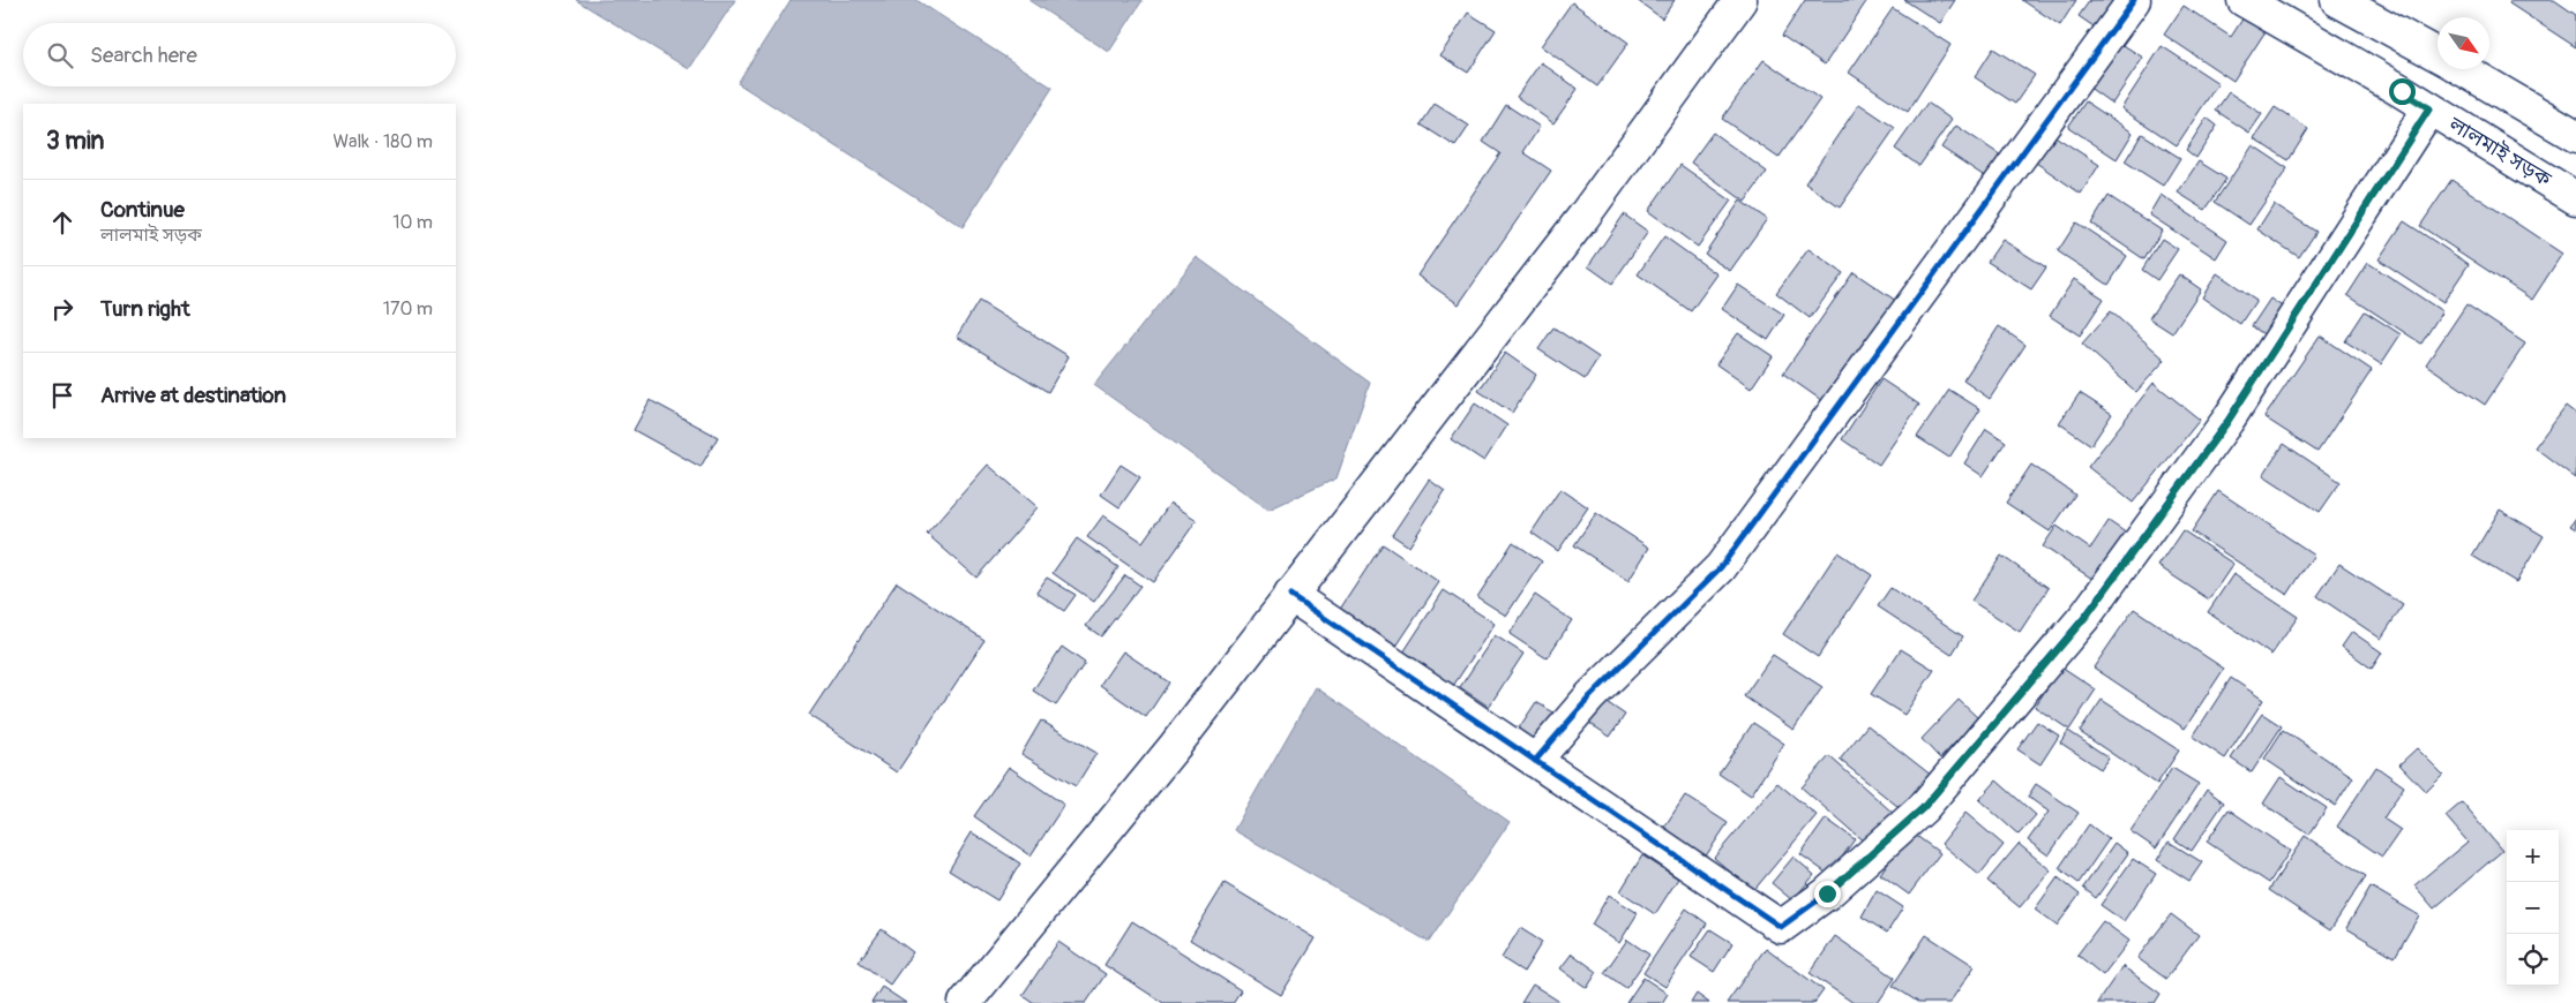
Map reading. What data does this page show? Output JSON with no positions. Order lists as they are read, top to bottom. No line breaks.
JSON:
{"streets":{"street":["লালমাই সড়ক"]},"north":"bottom right","page":{"search":"Search here","heading":["3 min","Walk · 180 m"],"list":[["Continue","লালমাই সড়ক","10 m"],["Turn right","170 m"],"Arrive at destination"],"map_buttons":["+","−"]}}
